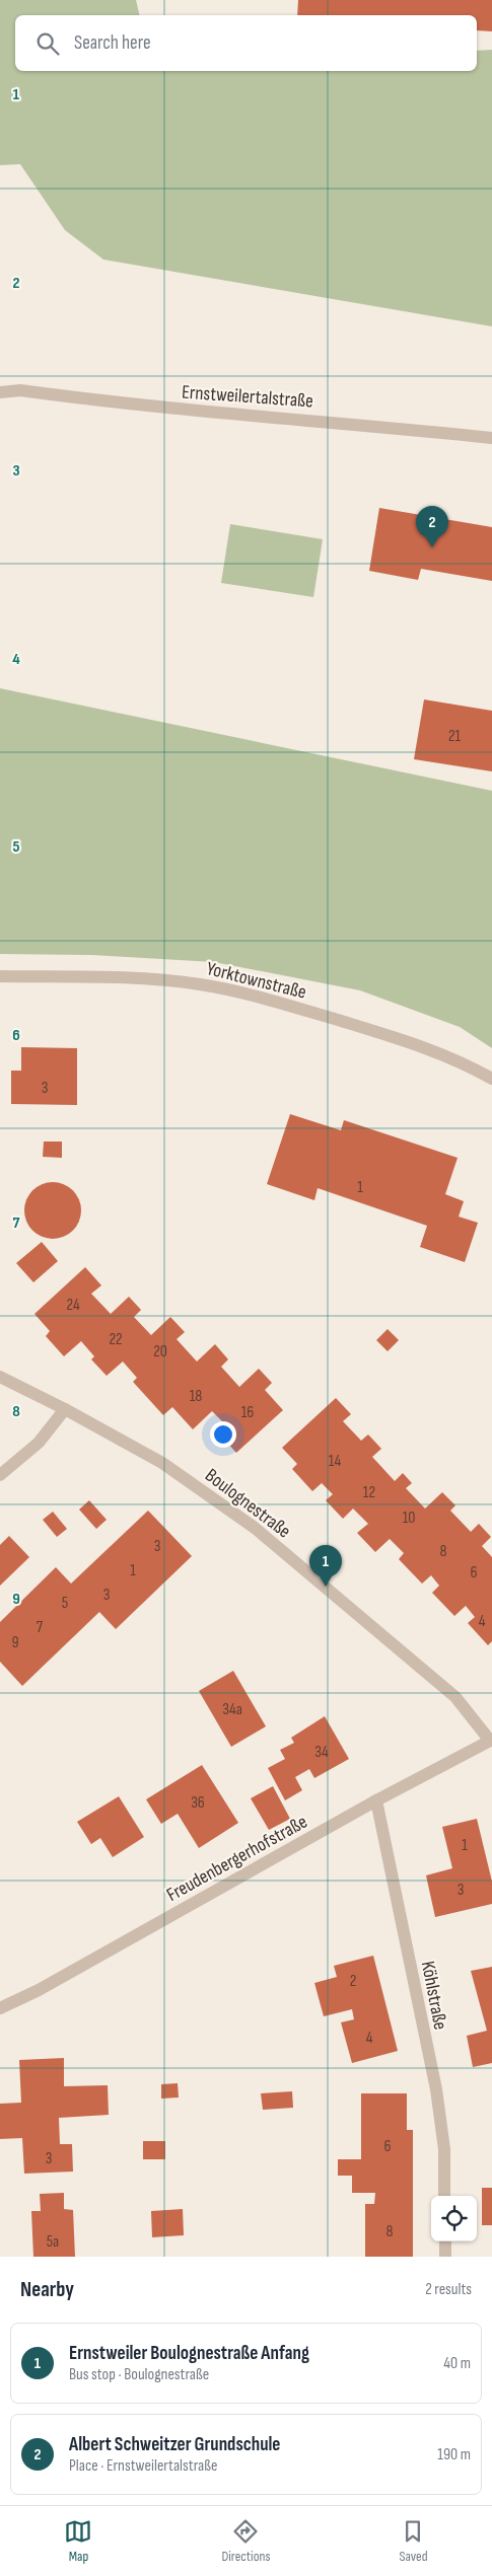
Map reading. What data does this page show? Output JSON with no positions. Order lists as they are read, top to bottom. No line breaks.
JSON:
{"streets":{"street":["Ernstweilertalstraße","Yorktownstraße","Boulognestraße","Freudenbergerhofstraße","Köhlstraße"]},"crossings":[["Boulognestraße","Freudenbergerhofstraße"],["Freudenbergerhofstraße","Köhlstraße"]],"house_numbers":["21","3","1","24","22","20","18","16","14","12","10","3","8","1","6","3","5","4","7","9","34a","34","36","1","3","2","4","6","3","8","5a"],"page":{"search":"Search here","pins":["2","1"],"heading":["Nearby","2 results"],"list":[{"mark":"1","name":"Ernstweiler Boulognestraße Anfang","note":"Bus stop · Boulognestraße","value":"40 m"},{"mark":"2","name":"Albert Schweitzer Grundschule","note":"Place · Ernstweilertalstraße","value":"190 m"}],"nav":["Map","Directions","Saved"]},"grid":{"rows":["1","2","3","4","5","6","7","8","9"]}}
